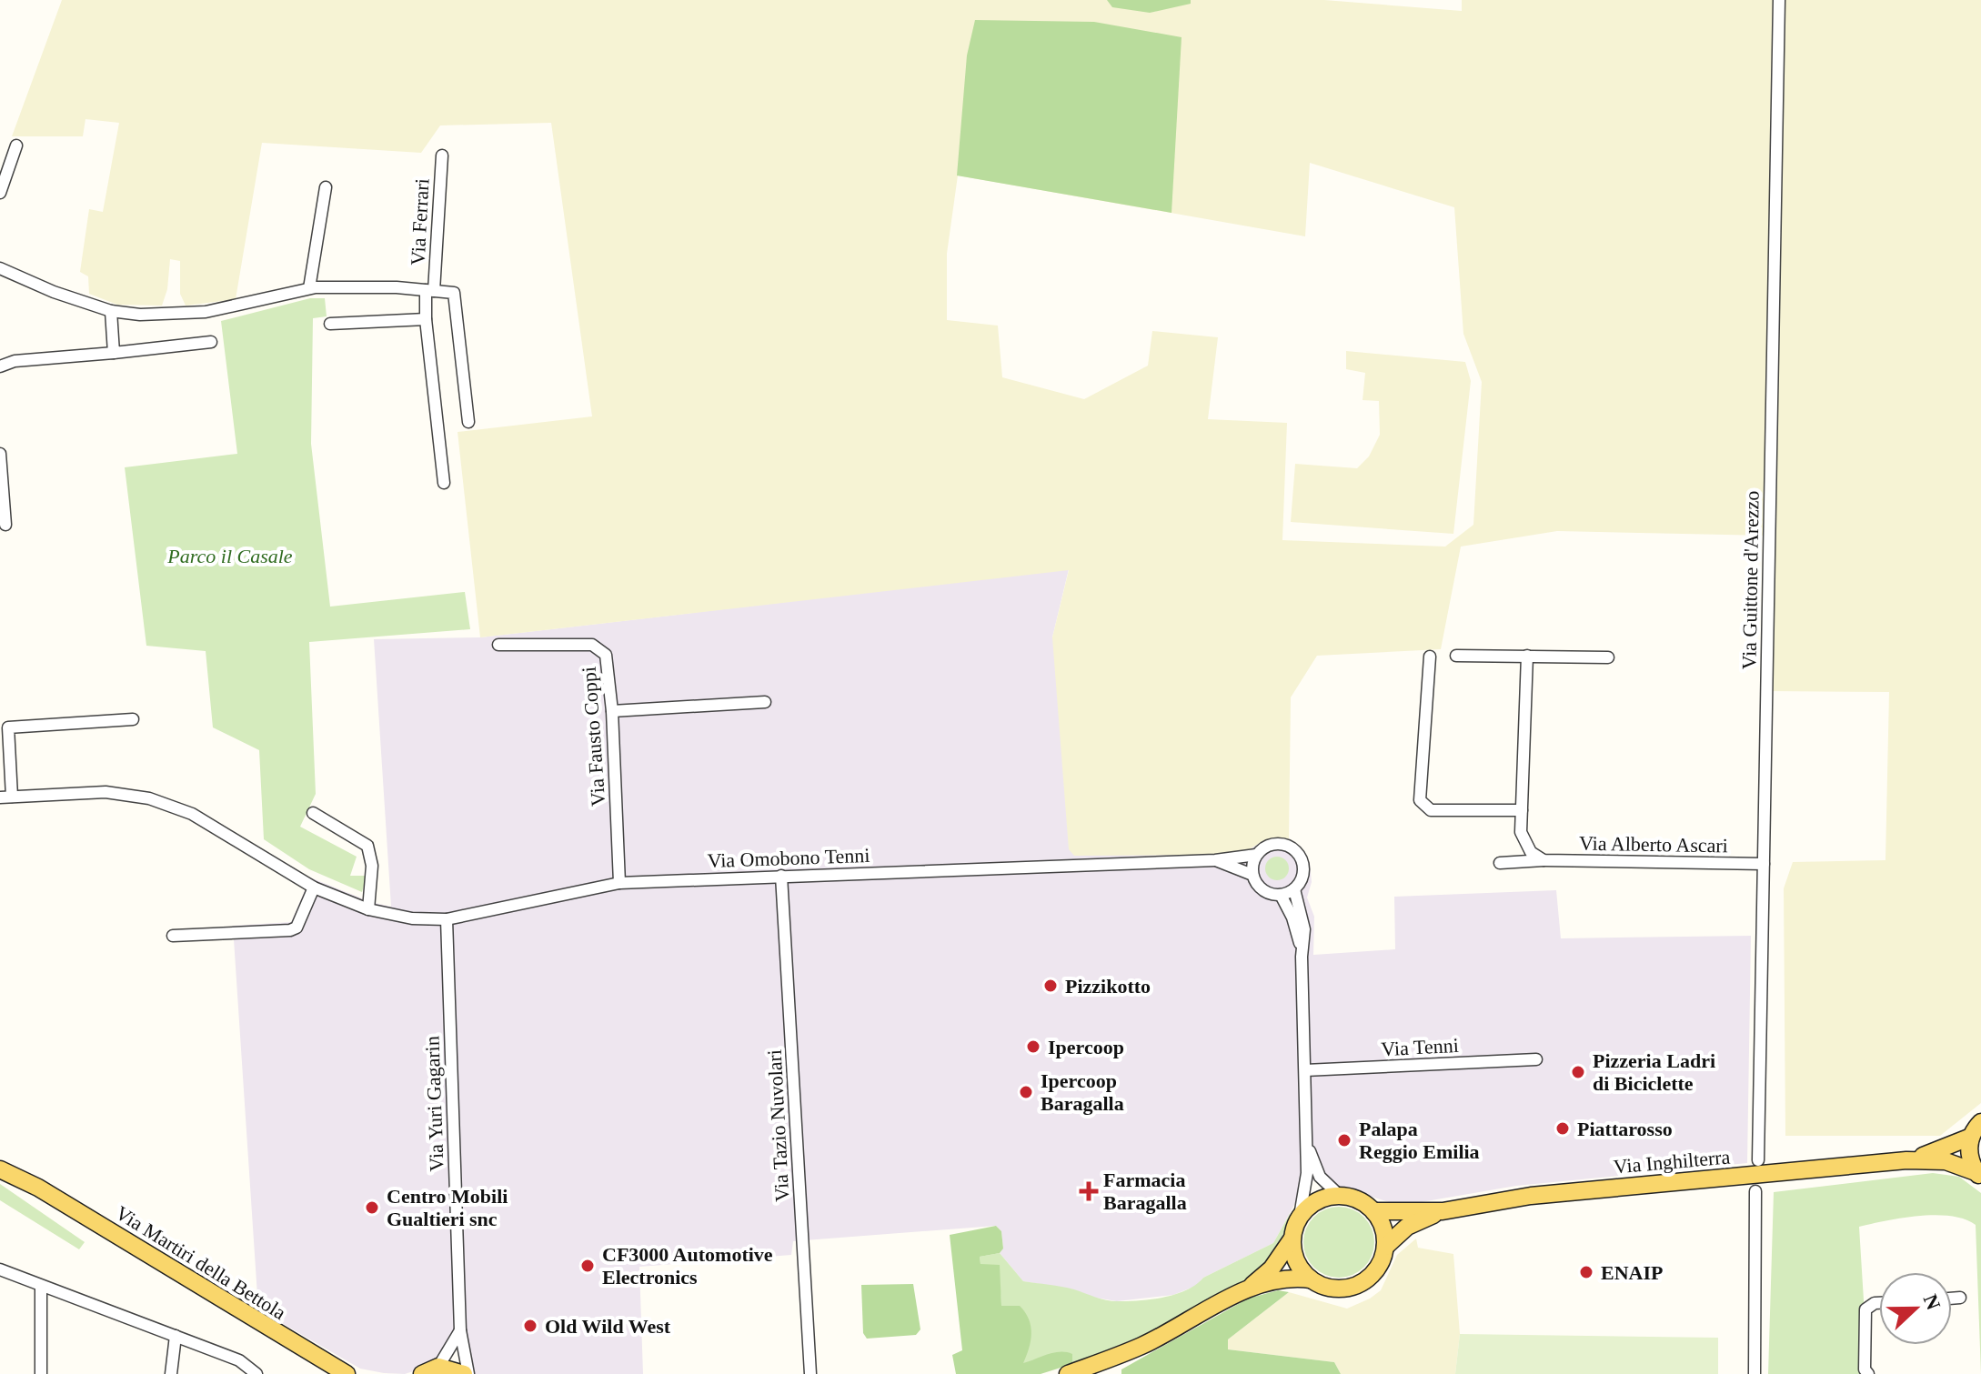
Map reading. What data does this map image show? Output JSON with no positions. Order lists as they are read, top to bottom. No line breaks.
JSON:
{"streets":{"main road":["Via Inghilterra","Via Martiri della Bettola"],"street":["Via Ferrari","Via Guittone d'Arezzo","Via Fausto Coppi","Via Alberto Ascari","Via Omobono Tenni","Via Tenni","Via Yuri Gagarin","Via Tazio Nuvolari"]},"crossings":[["Via Guittone d'Arezzo","Via Alberto Ascari"],["Via Fausto Coppi","Via Omobono Tenni"],["Via Omobono Tenni","Via Tenni"],["Via Omobono Tenni","Via Yuri Gagarin"],["Via Omobono Tenni","Via Tazio Nuvolari"],["Via Omobono Tenni","Via Inghilterra"]],"parks":["Parco il Casale"],"places":{"other":["Pizzikotto","Ipercoop","Pizzeria Ladri di Biciclette","Ipercoop Baragalla","Piattarosso","Palapa Reggio Emilia","Centro Mobili Gualtieri snc","CF3000 Automotive Electronics","ENAIP","Old Wild West"],"health":["Farmacia Baragalla"]},"north":"right"}
